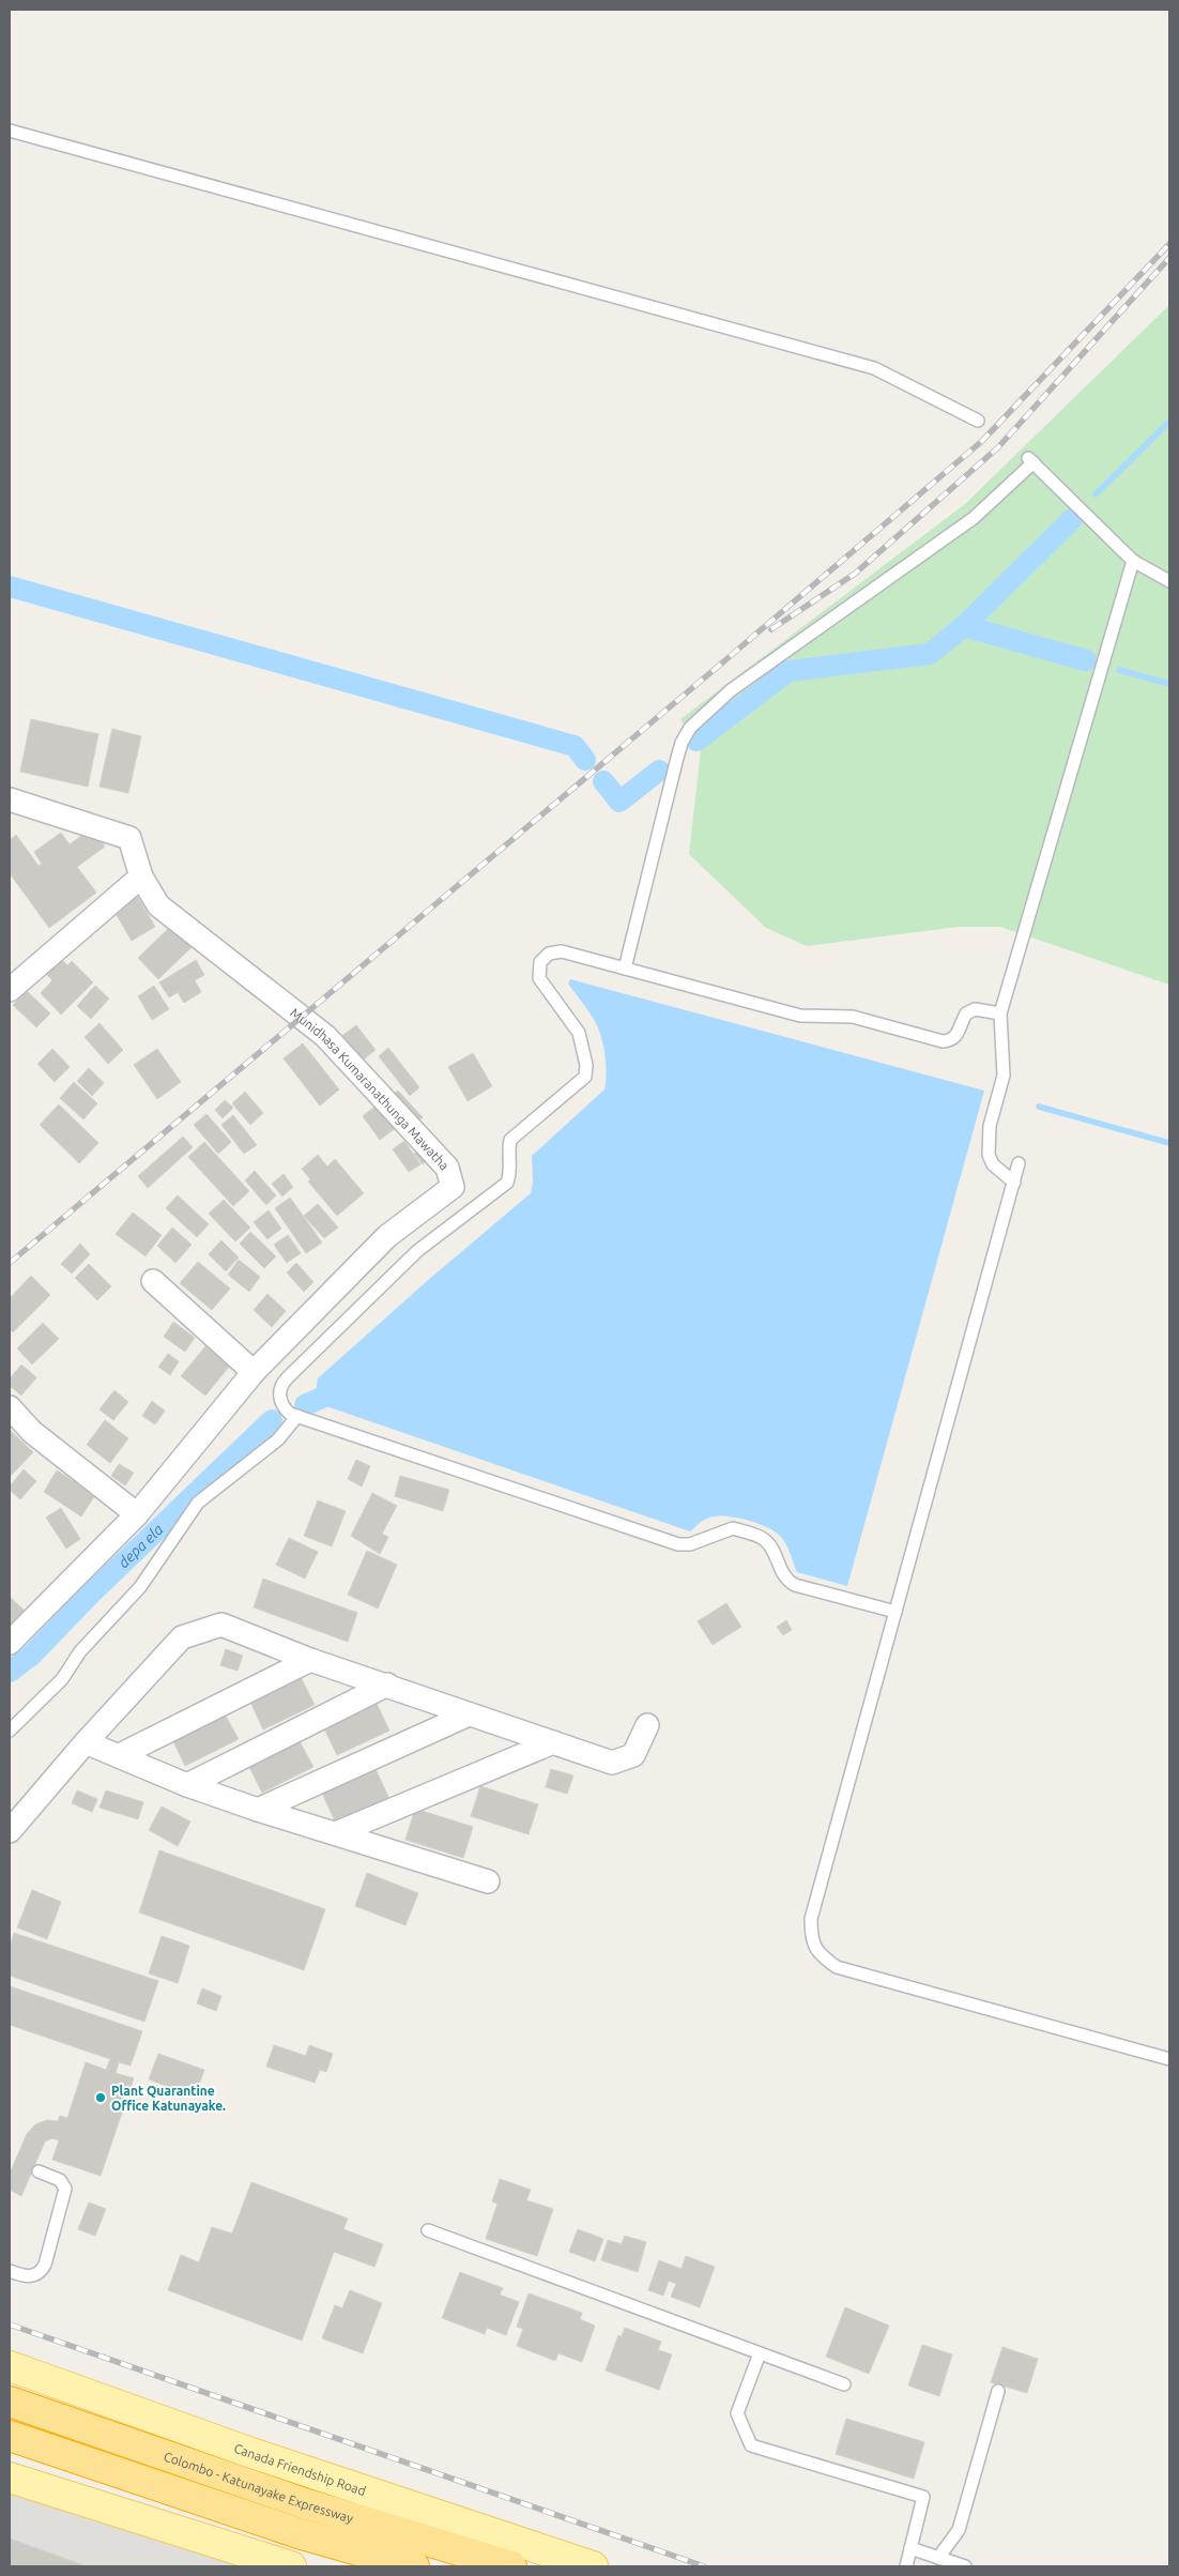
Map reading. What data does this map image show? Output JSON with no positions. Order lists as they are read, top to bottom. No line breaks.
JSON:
{"streets":{"highway":["Colombo - Katunayake Expressway"],"main road":["Canada Friendship Road"],"street":["Munidhasa Kumaranathunga Mawatha"]},"water":["depa ela"],"places":["Plant Quarantine Office Katunayake."]}
